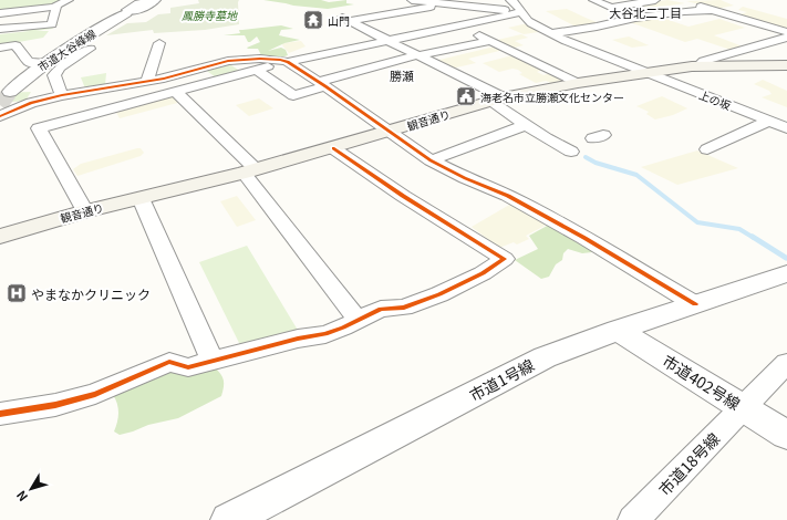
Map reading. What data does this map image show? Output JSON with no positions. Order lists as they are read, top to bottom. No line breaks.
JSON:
{"streets":{"main road":["観音通り"],"street":["市道大谷峰線","上の坂","市道1号線","市道402号線","市道18号線"]},"crossings":[["上の坂","観音通り"],["市道1号線","市道402号線"],["市道402号線","市道18号線"]],"districts":["大谷北二丁目","勝瀬"],"parks":["鳳勝寺墓地"],"places":{"temple":["山門"],"public building":["海老名市立勝瀬文化センター"],"hospital":["やまなかクリニック"]},"north":"bottom left"}
